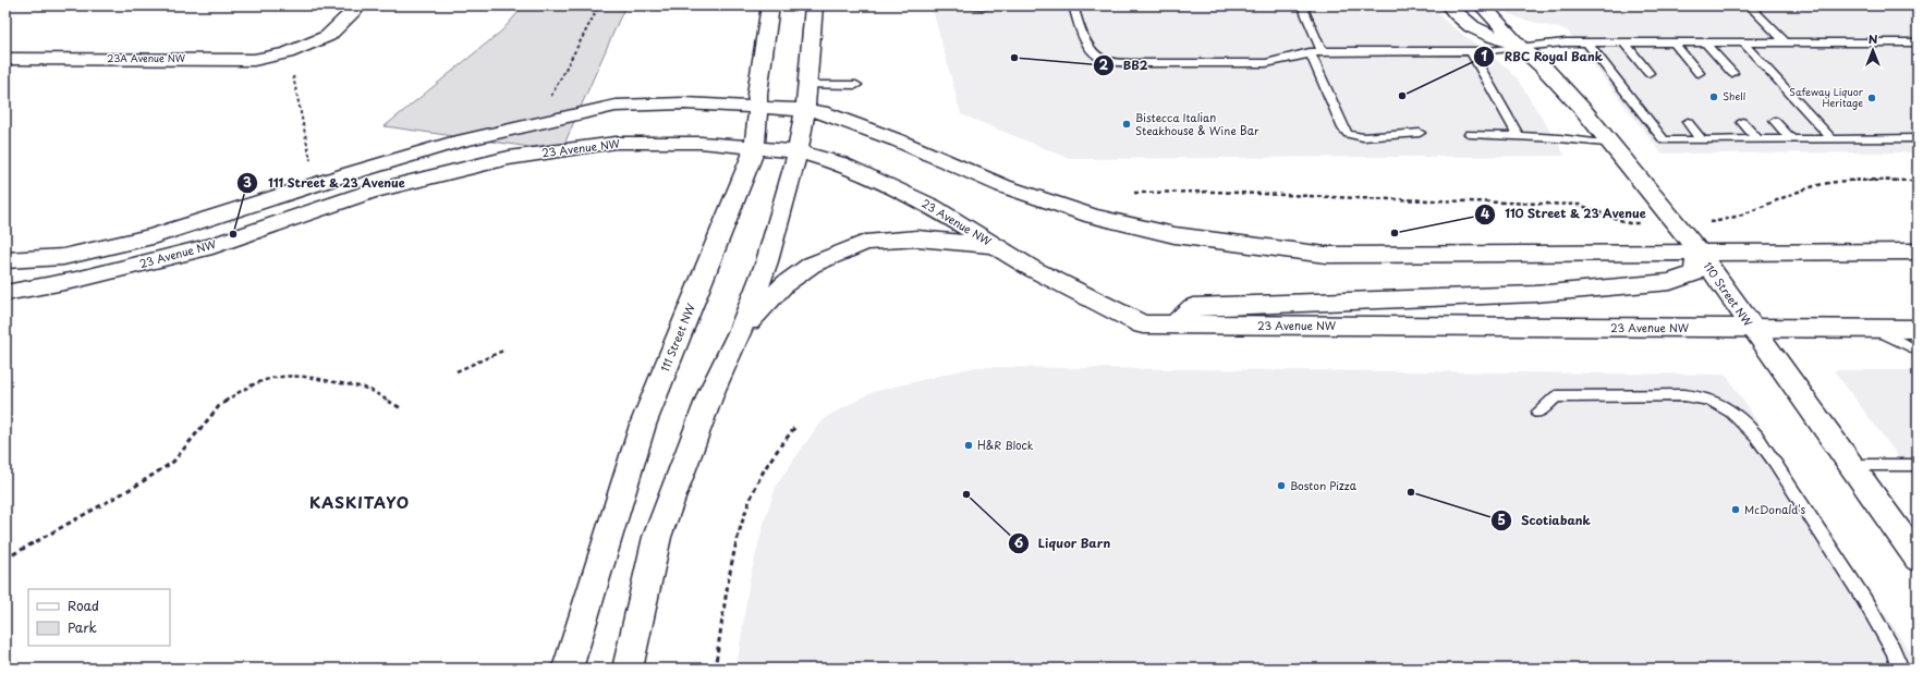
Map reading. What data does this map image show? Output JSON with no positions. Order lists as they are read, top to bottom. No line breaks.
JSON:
{"streets":{"main road":["23A Avenue NW","23 Avenue NW","110 Street NW","111 Street NW"]},"crossings":[["23 Avenue NW","110 Street NW"],["23 Avenue NW","111 Street NW"]],"districts":["KASKITAYO"],"places":["BB2","RBC Royal Bank","Shell","Safeway Liquor Heritage","Bistecca Italian Steakhouse & Wine Bar","110 Street & 23 Avenue","111 Street & 23 Avenue","H&R Block","Boston Pizza","Scotiabank","Liquor Barn","McDonald's"],"legend":["Road","Park"],"north":"top"}
